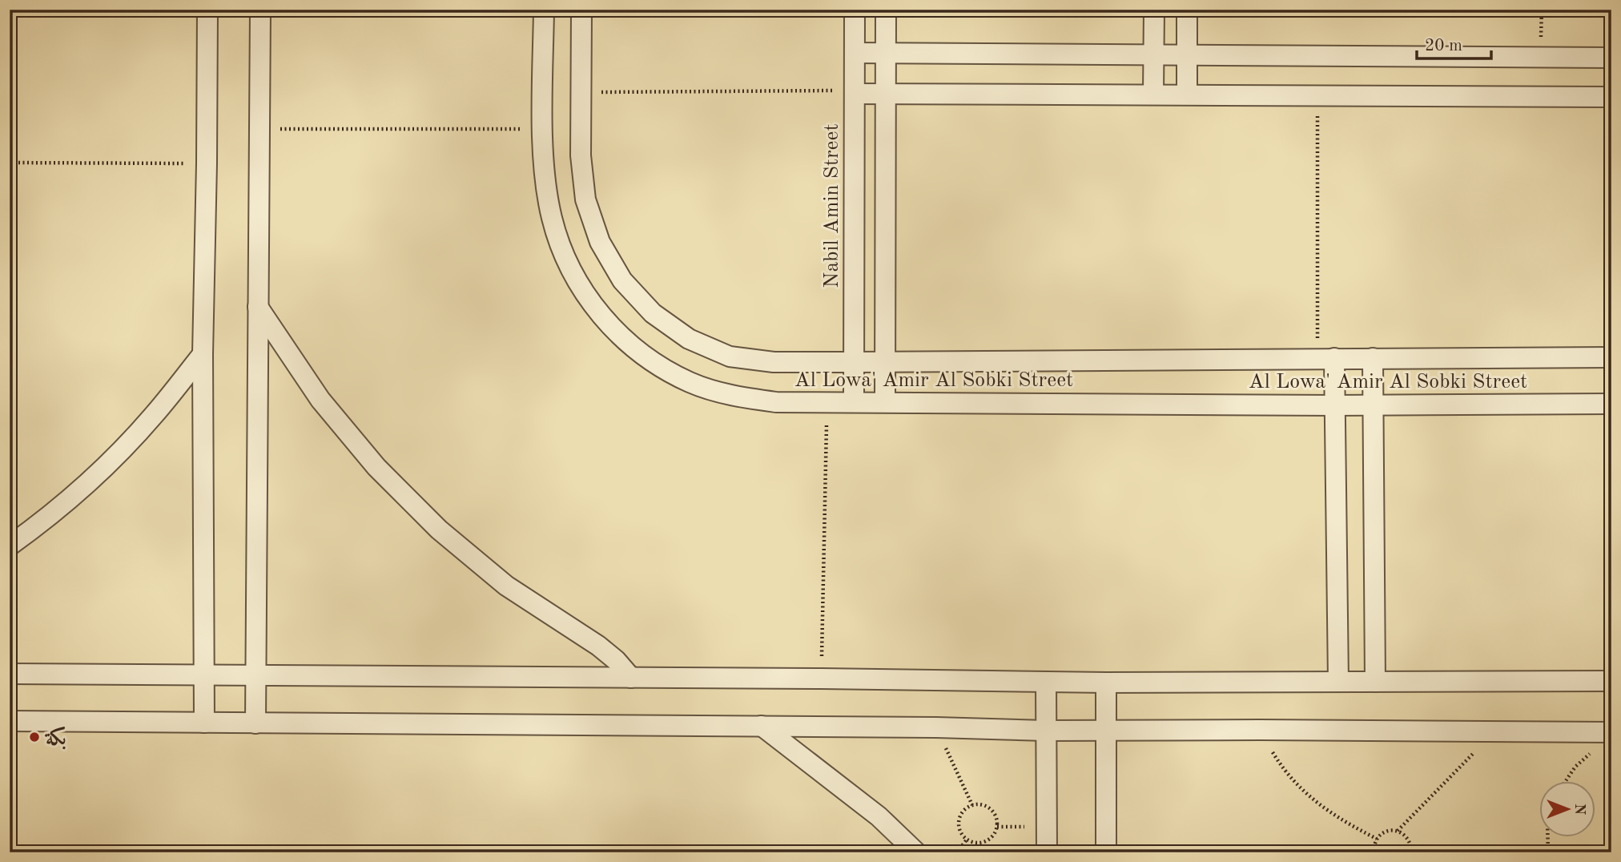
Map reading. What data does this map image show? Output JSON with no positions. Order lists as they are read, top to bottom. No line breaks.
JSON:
{"streets":{"street":["Nabil Amin Street","Al Lowa' Amir Al Sobki Street"]},"crossings":[["Nabil Amin Street","Al Lowa' Amir Al Sobki Street"]],"places":["بكة"],"scale_bar":"20 m","north":"right"}
